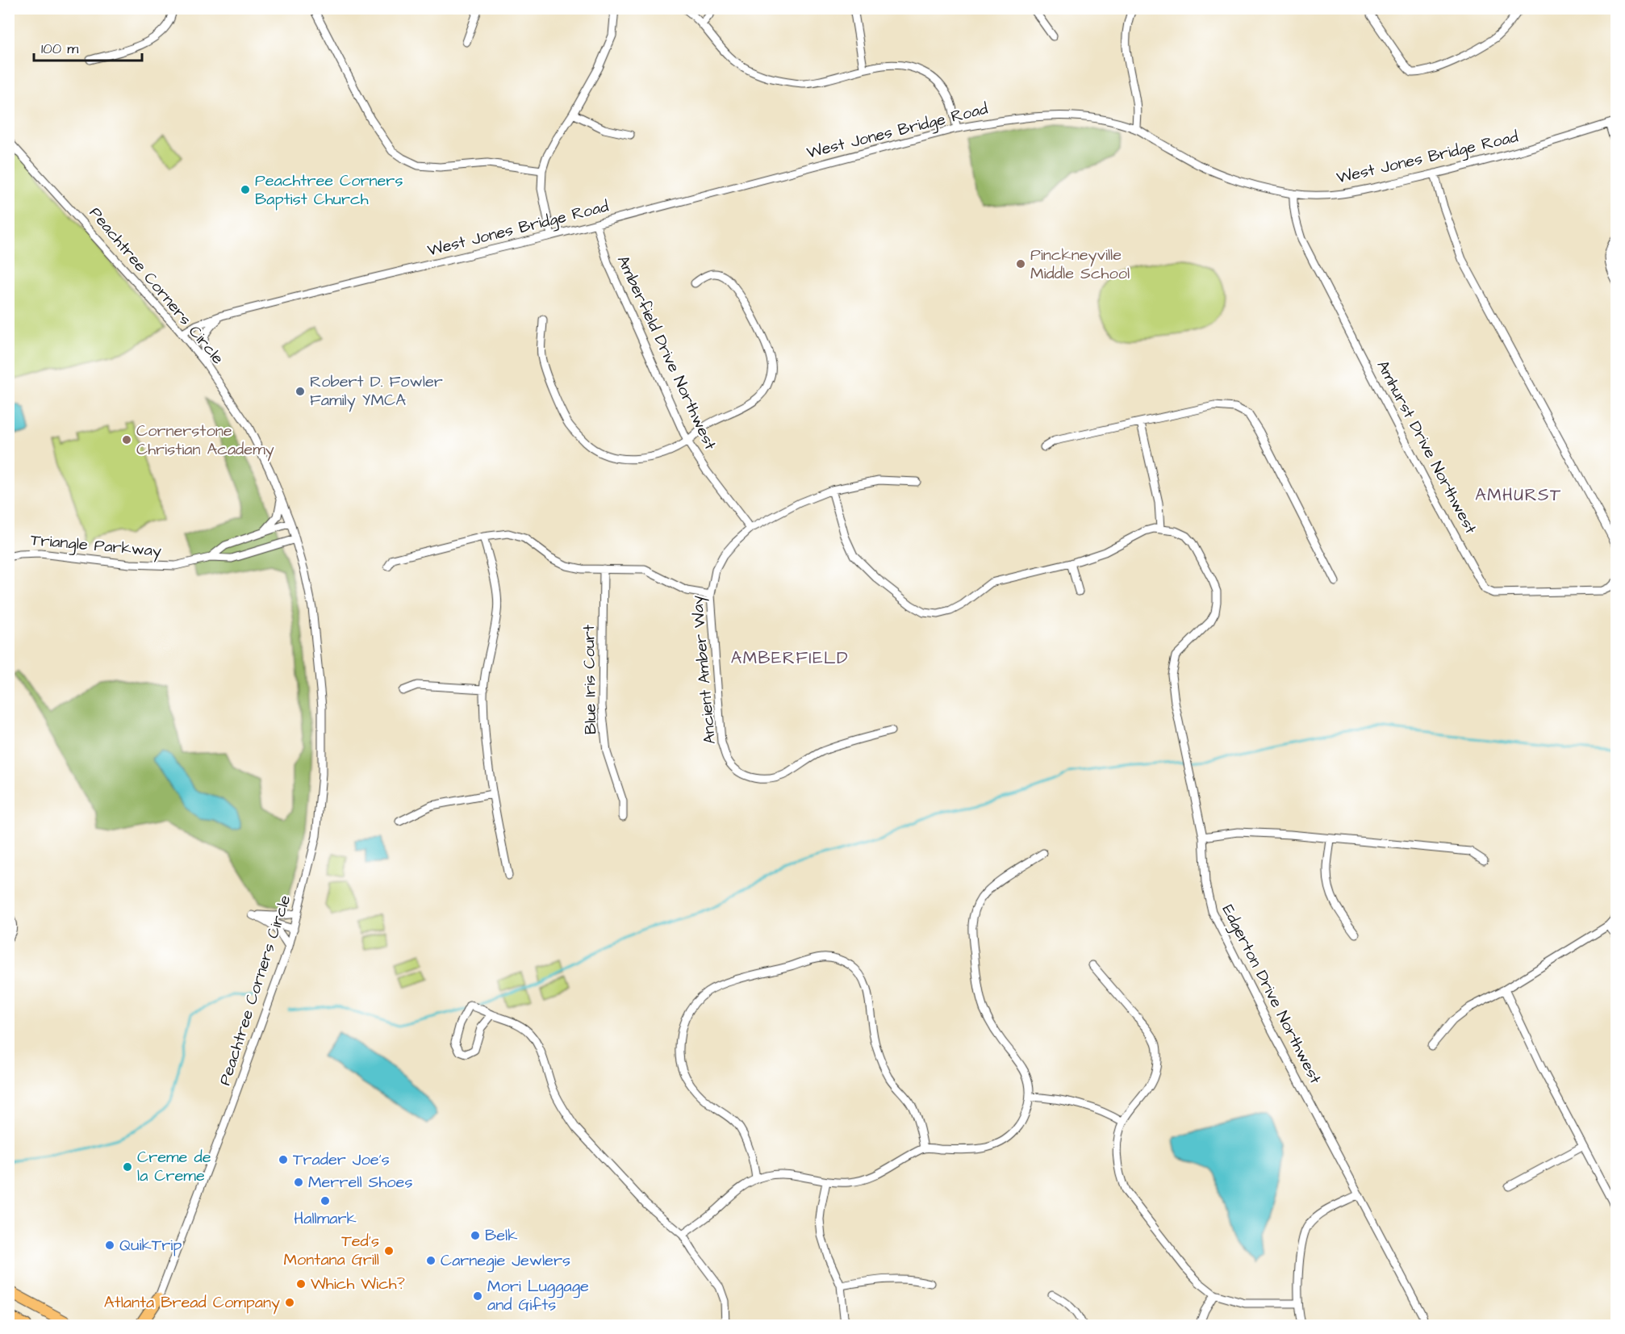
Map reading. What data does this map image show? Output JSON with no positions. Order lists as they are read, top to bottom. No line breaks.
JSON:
{"streets":{"street":["West Jones Bridge Road","Peachtree Corners Circle","Amberfield Drive Northwest","Amhurst Drive Northwest","Triangle Parkway","Ancient Amber Way","Blue Iris Court","Edgerton Drive Northwest"]},"crossings":[["West Jones Bridge Road","Peachtree Corners Circle"],["West Jones Bridge Road","Amberfield Drive Northwest"],["West Jones Bridge Road","Amhurst Drive Northwest"],["Peachtree Corners Circle","Triangle Parkway"],["Amberfield Drive Northwest","Ancient Amber Way"]],"districts":["AMHURST","AMBERFIELD"],"places":["Peachtree Corners Baptist Church","Pinckneyville Middle School","Robert D. Fowler Family YMCA","Cornerstone Christian Academy","Trader Joe's","Creme de la Creme","Merrell Shoes","Hallmark","Belk","QuikTrip","Ted's Montana Grill","Carnegie Jewlers","Which Wich?","Mori Luggage and Gifts","Atlanta Bread Company"],"scale_bar":"100 m"}
